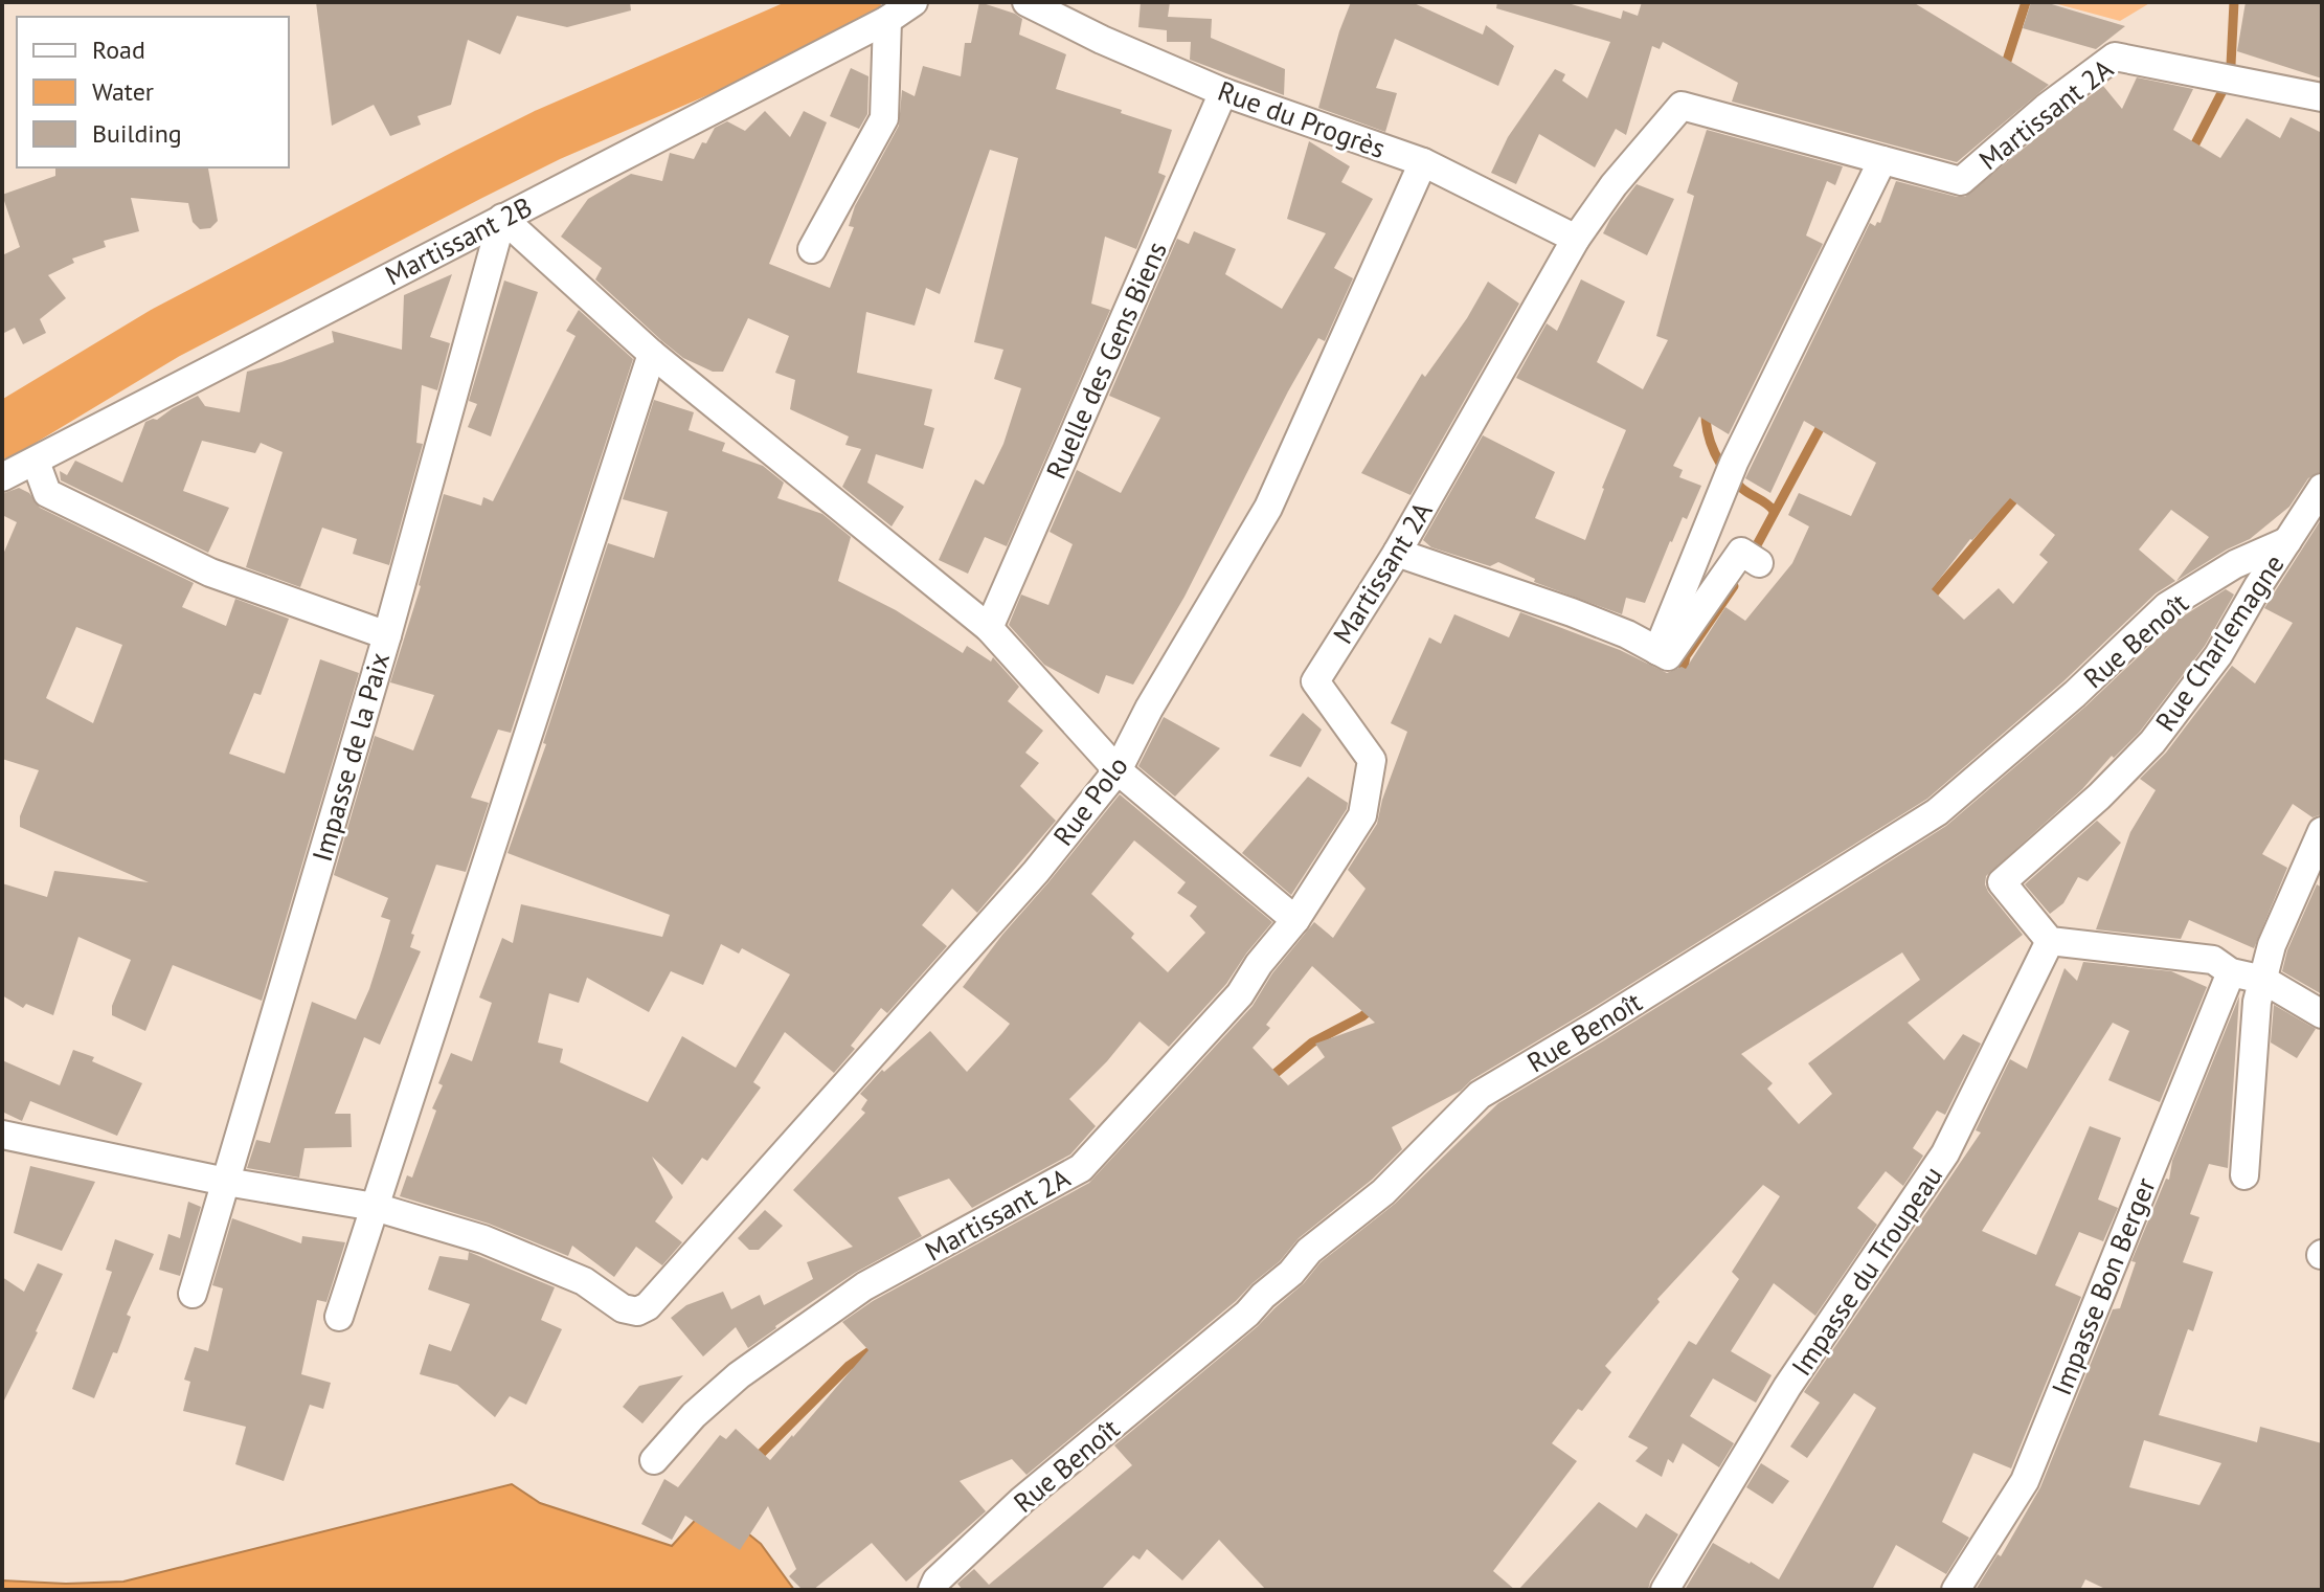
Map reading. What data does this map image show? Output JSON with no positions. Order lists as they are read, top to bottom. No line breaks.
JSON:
{"streets":{"street":["Martissant 2A","Rue du Progrès","Martissant 2B","Ruelle des Gens Biens","Rue Benoît","Rue Charlemagne","Impasse de la Paix","Rue Polo","Impasse du Troupeau","Impasse Bon Berger"]},"crossings":[["Martissant 2A","Rue du Progrès"],["Rue du Progrès","Ruelle des Gens Biens"],["Rue du Progrès","Rue Polo"],["Martissant 2B","Impasse de la Paix"],["Rue Benoît","Rue Charlemagne"],["Rue Charlemagne","Impasse du Troupeau"]],"legend":["Road","Water","Building"]}
